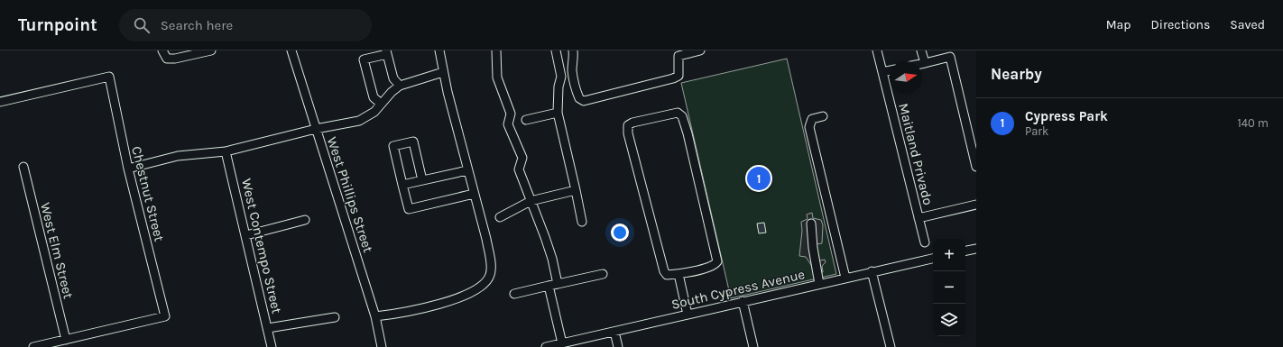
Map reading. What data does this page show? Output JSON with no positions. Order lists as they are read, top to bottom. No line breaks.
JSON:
{"streets":{"street":["Maitland Privado","Chestnut Street","West Phillips Street","West Contempo Street","West Elm Street","South Cypress Avenue"]},"crossings":[["Chestnut Street","West Elm Street"]],"north":"right","page":{"header":"Turnpoint","search":"Search here","nav":["Map","Directions","Saved"],"heading":"Nearby","list":[{"mark":"1","name":"Cypress Park","note":"Park","value":"140 m"}],"pins":"1","map_buttons":["+","−"]}}
